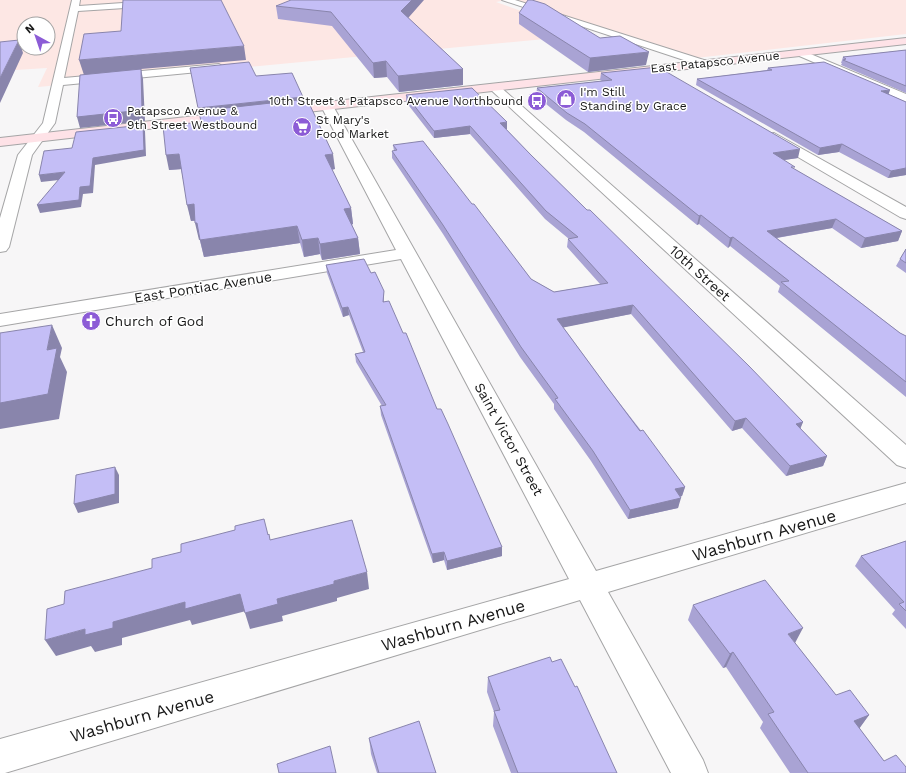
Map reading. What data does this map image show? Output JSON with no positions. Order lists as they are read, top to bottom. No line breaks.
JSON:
{"streets":{"main road":["East Patapsco Avenue"],"street":["10th Street","East Pontiac Avenue","Saint Victor Street","Washburn Avenue"]},"crossings":[["East Patapsco Avenue","10th Street"],["East Patapsco Avenue","Saint Victor Street"],["East Pontiac Avenue","Saint Victor Street"],["Saint Victor Street","Washburn Avenue"]],"places":{"shop":["I'm Still Standing by Grace"],"bus stop":["10th Street & Patapsco Avenue Northbound","Patapsco Avenue & 9th Street Westbound"],"supermarket":["St Mary's Food Market"],"church":["Church of God"]},"north":"top left"}
